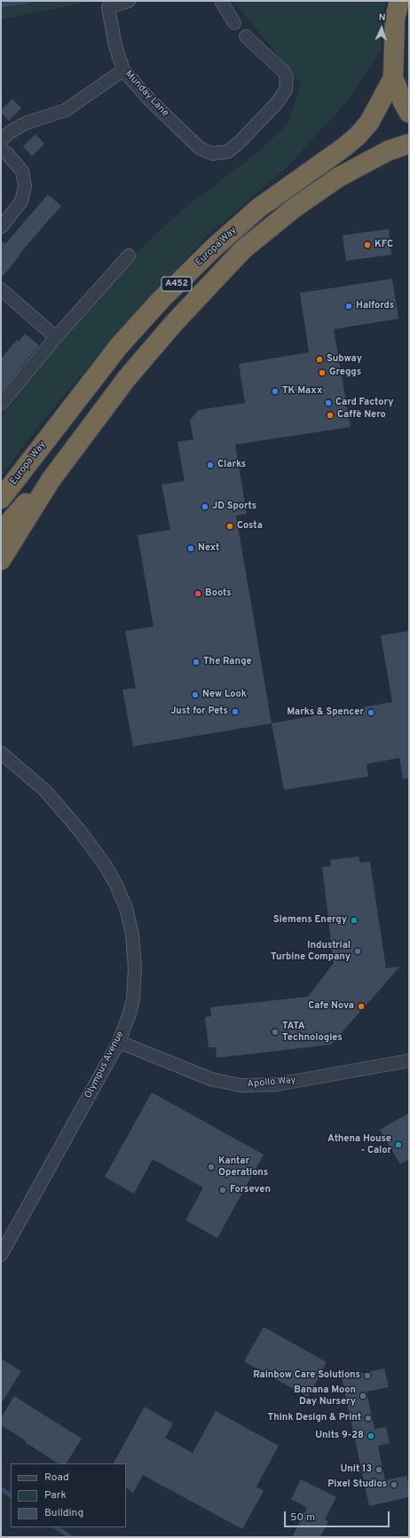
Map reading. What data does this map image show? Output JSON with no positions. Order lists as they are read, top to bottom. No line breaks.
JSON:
{"streets":{"highway":["Europa Way","A452"],"street":["Munday Lane","Olympus Avenue","Apollo Way"]},"crossings":[["Olympus Avenue","Apollo Way"]],"places":["KFC","Halfords","Subway","Greggs","TK Maxx","Card Factory","Caffè Nero","Clarks","JD Sports","Costa","Next","Boots","The Range","New Look","Just for Pets","Marks & Spencer","Siemens Energy","Industrial Turbine Company","Cafe Nova","TATA Technologies","Athena House - Calor","Kantar Operations","Forseven","Rainbow Care Solutions","Banana Moon Day Nursery","Think Design & Print","Units 9-28","Unit 13","Pixel Studios"],"legend":["Road","Park","Building"],"scale_bar":"50 m","north":"top"}
